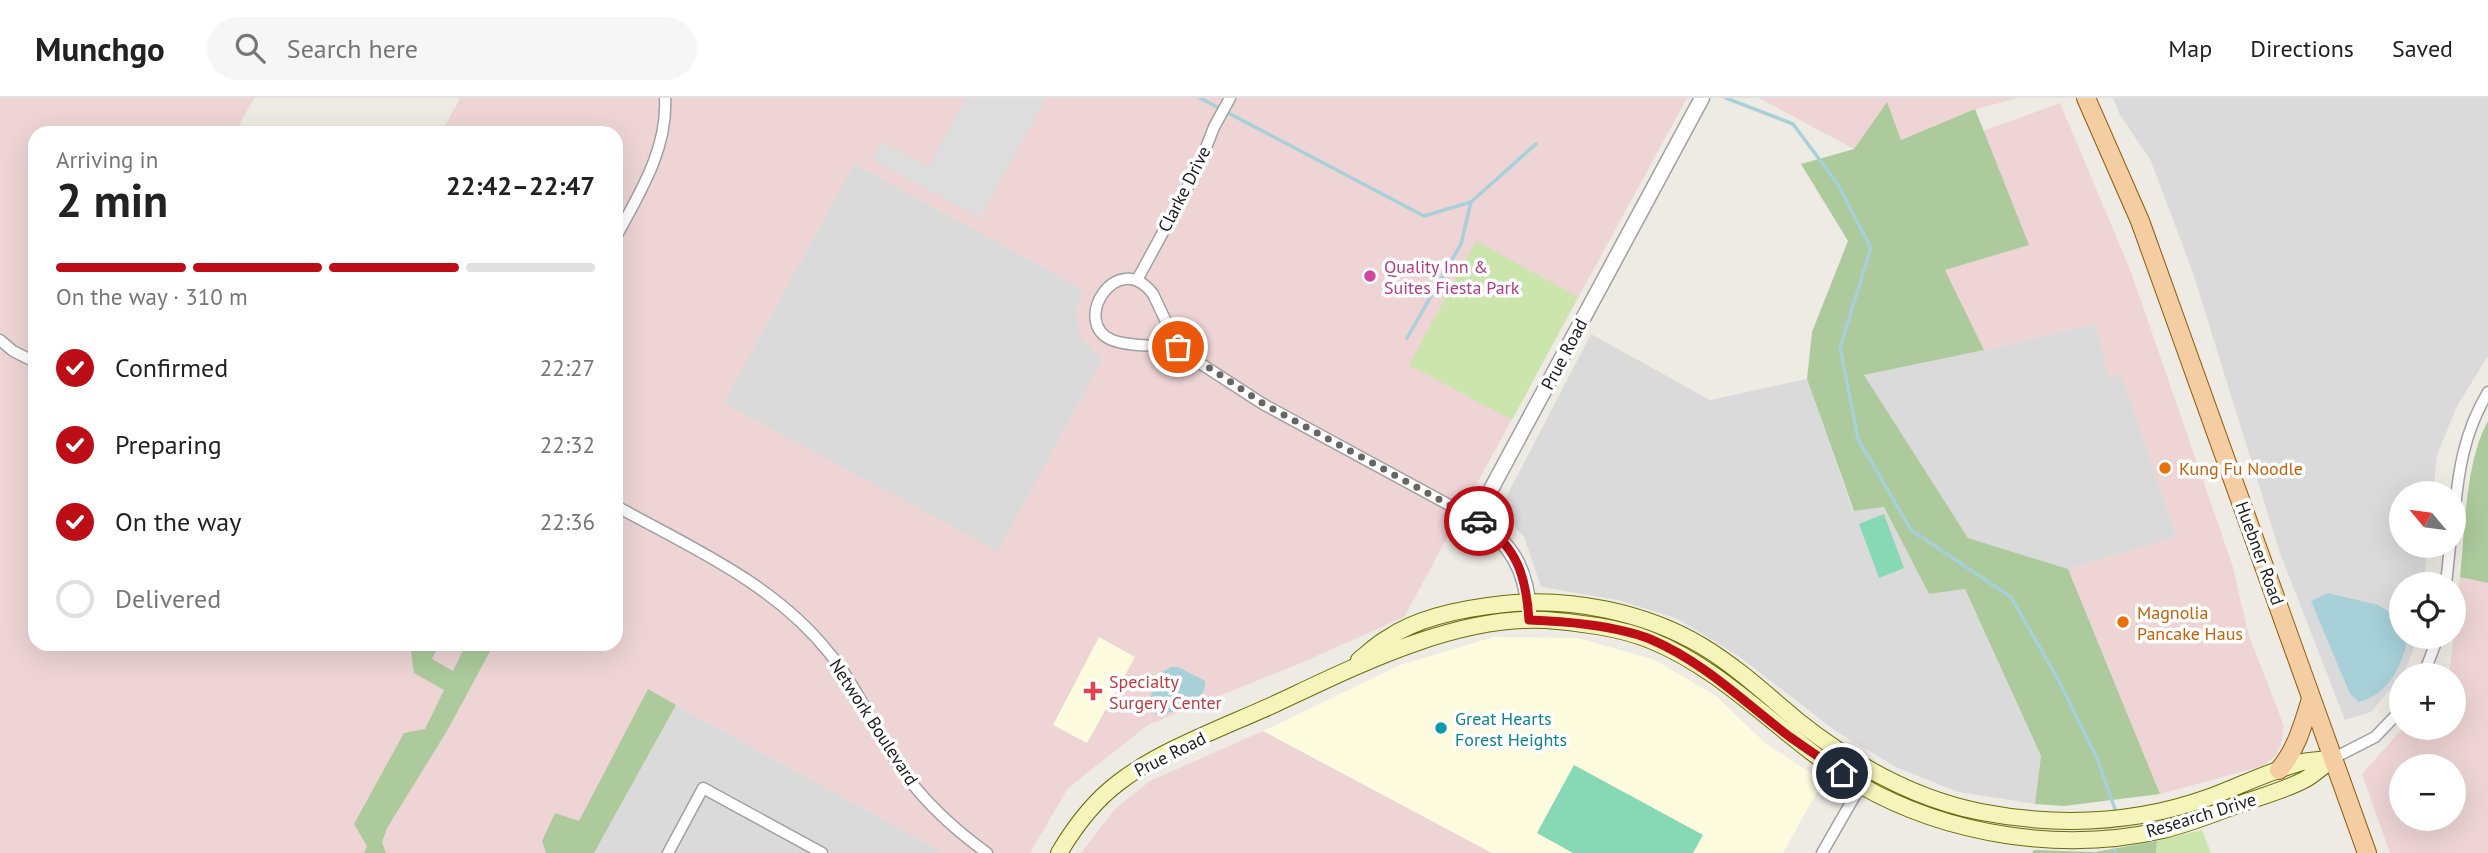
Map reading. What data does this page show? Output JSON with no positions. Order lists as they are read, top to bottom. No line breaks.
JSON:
{"streets":{"main road":["Prue Road","Huebner Road","Research Drive"],"street":["Clarke Drive","Network Boulevard"]},"crossings":[["Prue Road","Research Drive"],["Huebner Road","Research Drive"]],"places":{"other":["Quality Inn & Suites Fiesta Park","Kung Fu Noodle","Magnolia Pancake Haus","Great Hearts Forest Heights"],"health":["Specialty Surgery Center"]},"north":"top left","page":{"header":"Munchgo","search":"Search here","nav":["Map","Directions","Saved"],"heading":["2 min","Arriving in","22:42–22:47"],"bar":"On the way · 310 m","list":[["Confirmed","22:27"],["Preparing","22:32"],["On the way","22:36"],"Delivered"],"map_buttons":["+","−"]}}
